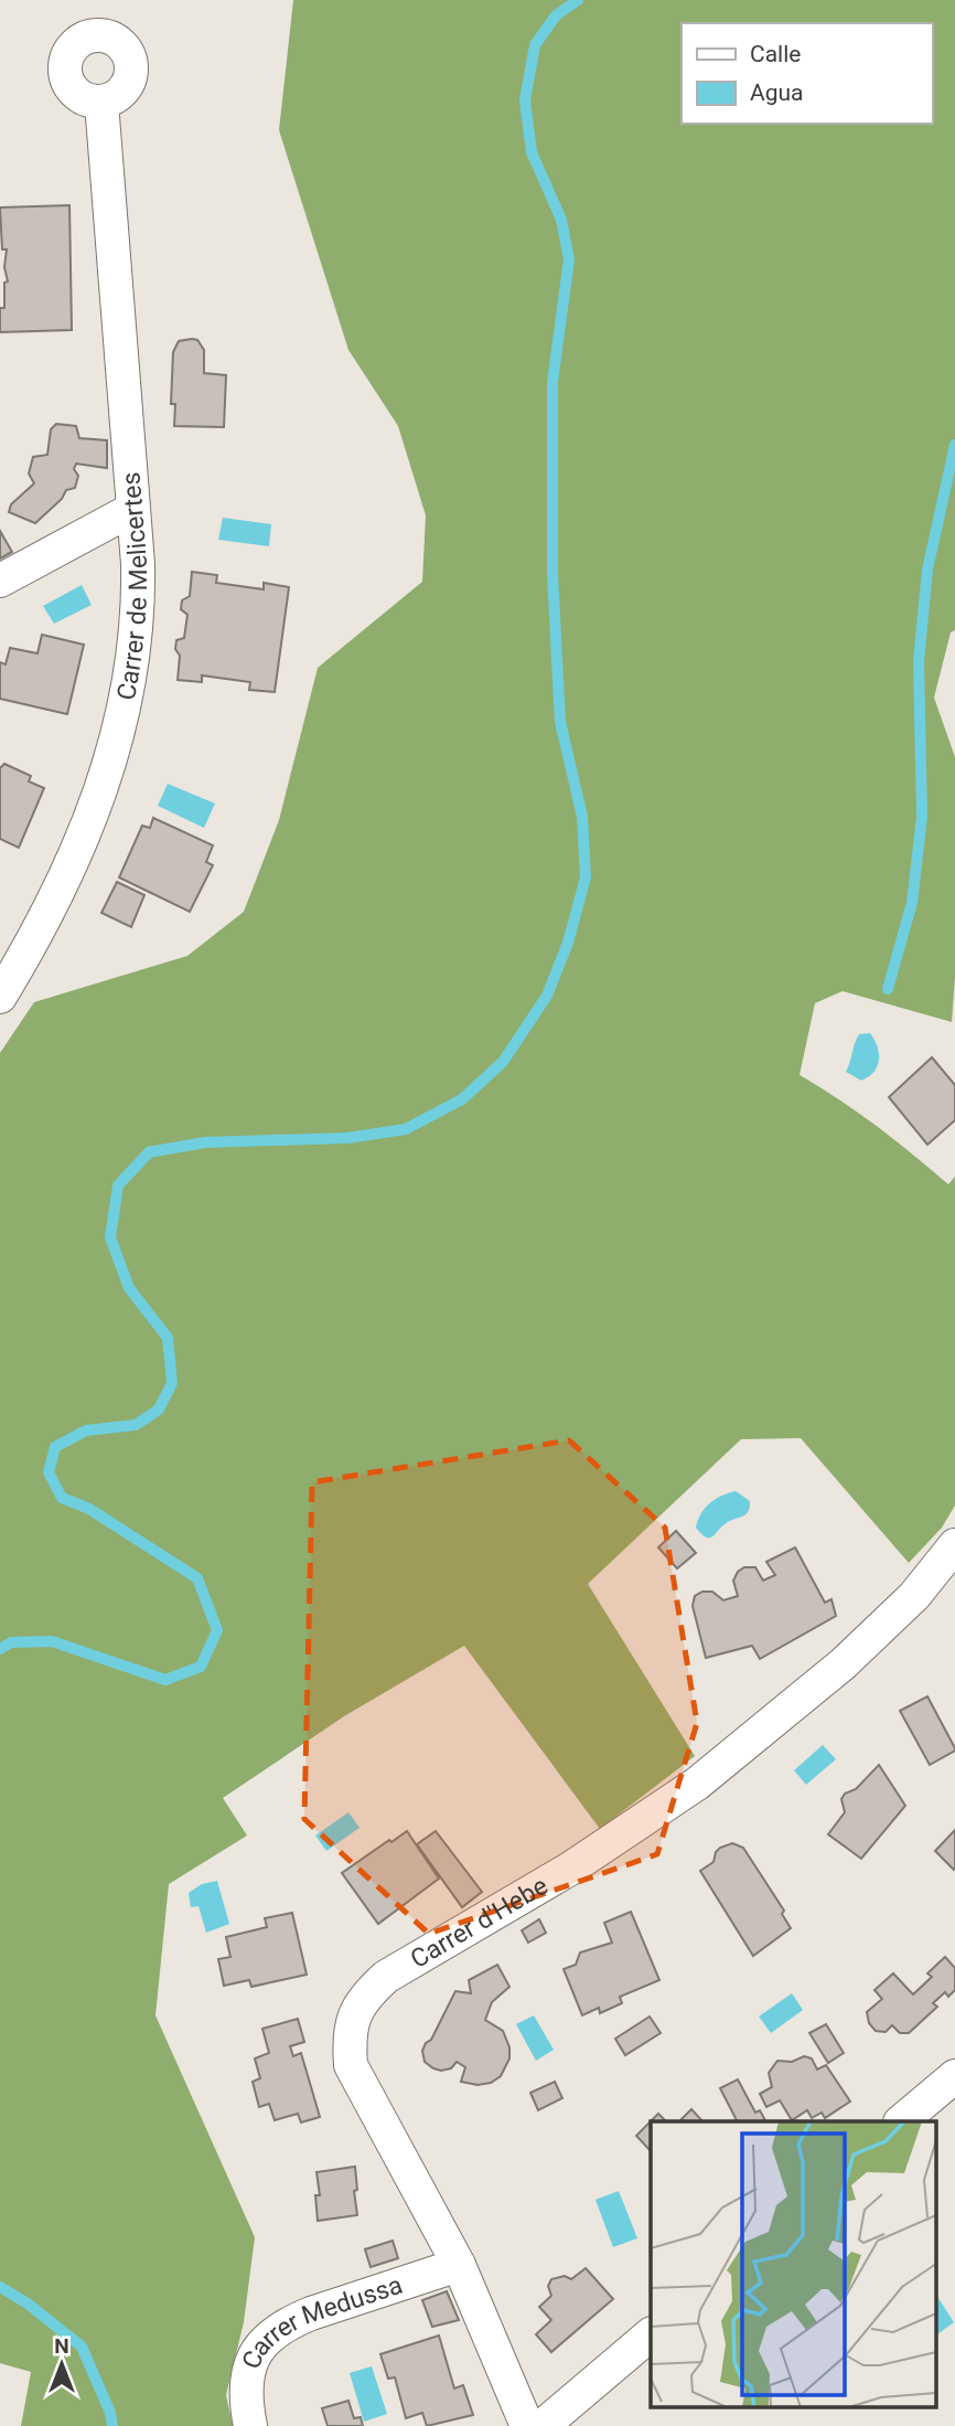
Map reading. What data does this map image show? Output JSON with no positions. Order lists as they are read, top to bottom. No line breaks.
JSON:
{"streets":{"street":["Carrer de Melicertes","Carrer d'Hebe","Carrer Medussa"]},"crossings":[["Carrer d'Hebe","Carrer Medussa"]],"legend":["Calle","Agua"],"north":"top"}
